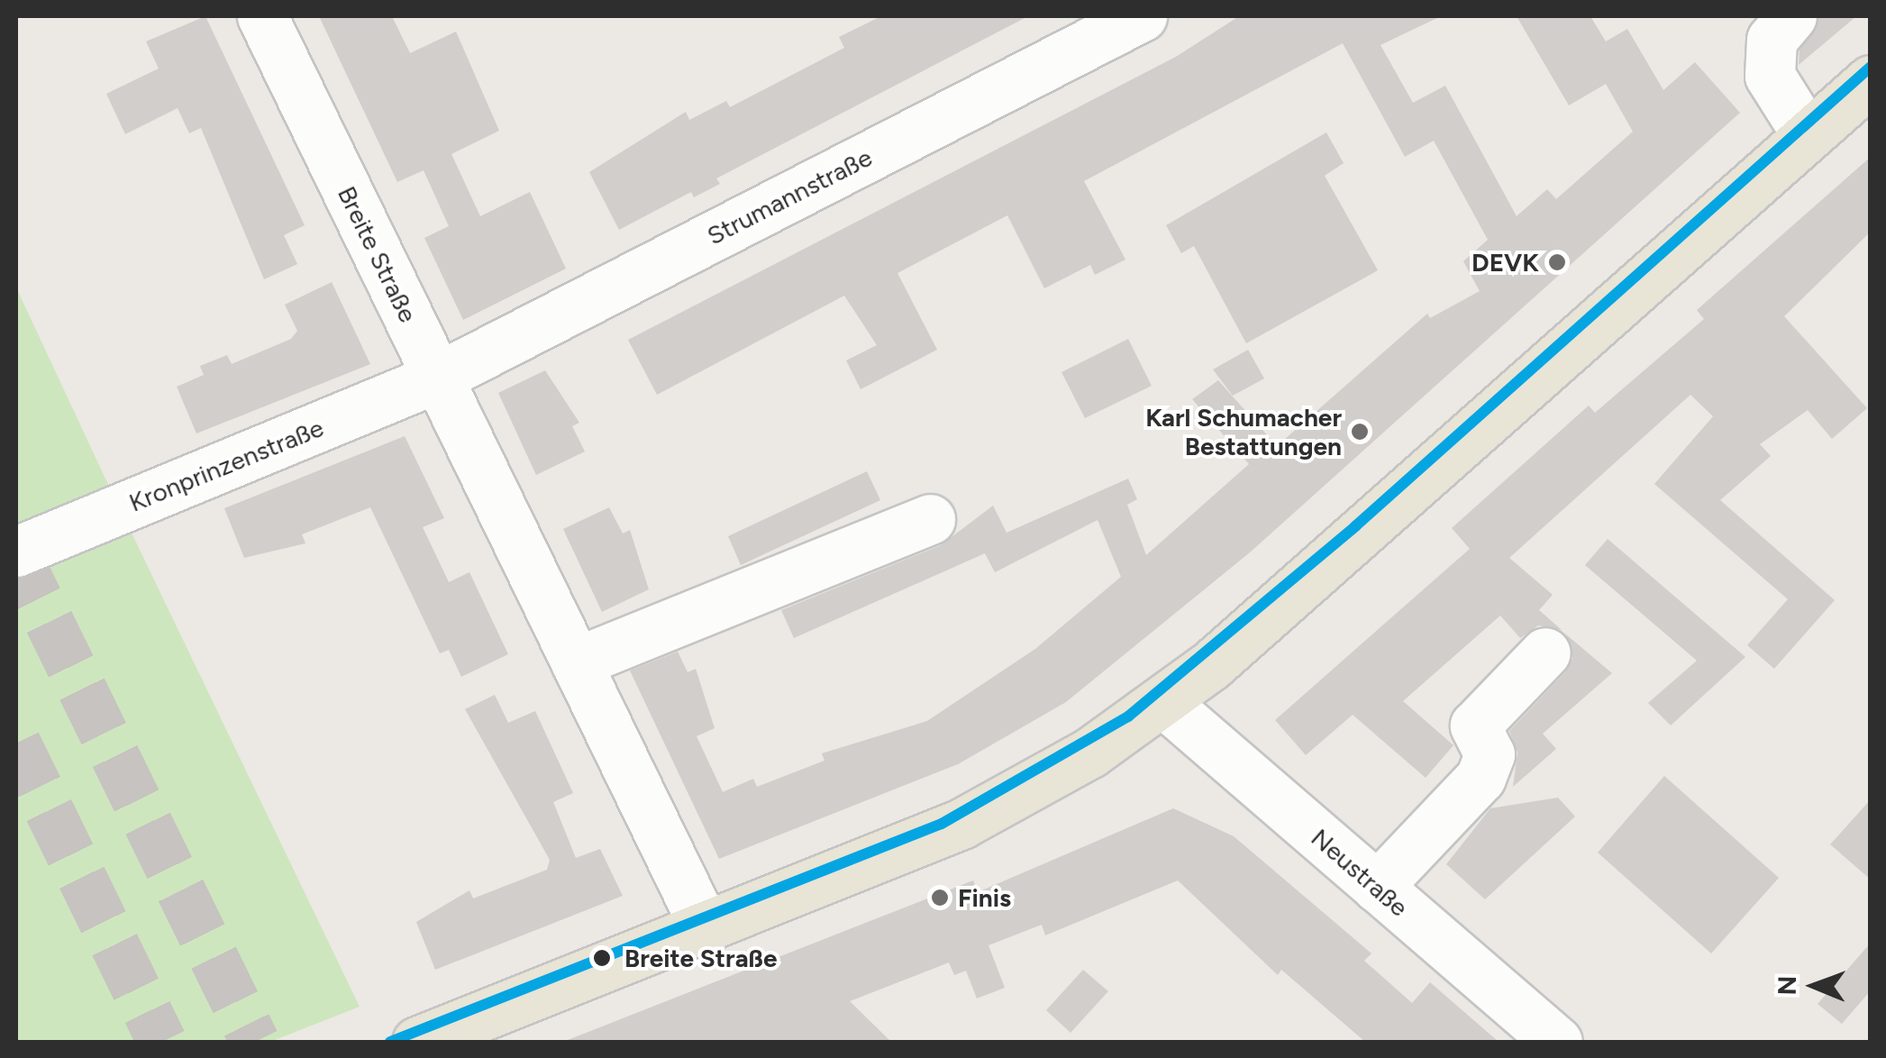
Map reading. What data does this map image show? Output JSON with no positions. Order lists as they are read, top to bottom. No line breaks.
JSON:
{"streets":{"street":["Strumannstraße","Breite Straße","Kronprinzenstraße","Neustraße"]},"crossings":[["Strumannstraße","Breite Straße"],["Strumannstraße","Kronprinzenstraße"],["Breite Straße","Kronprinzenstraße"]],"places":["DEVK","Karl Schumacher Bestattungen","Finis","Breite Straße"],"north":"left"}
